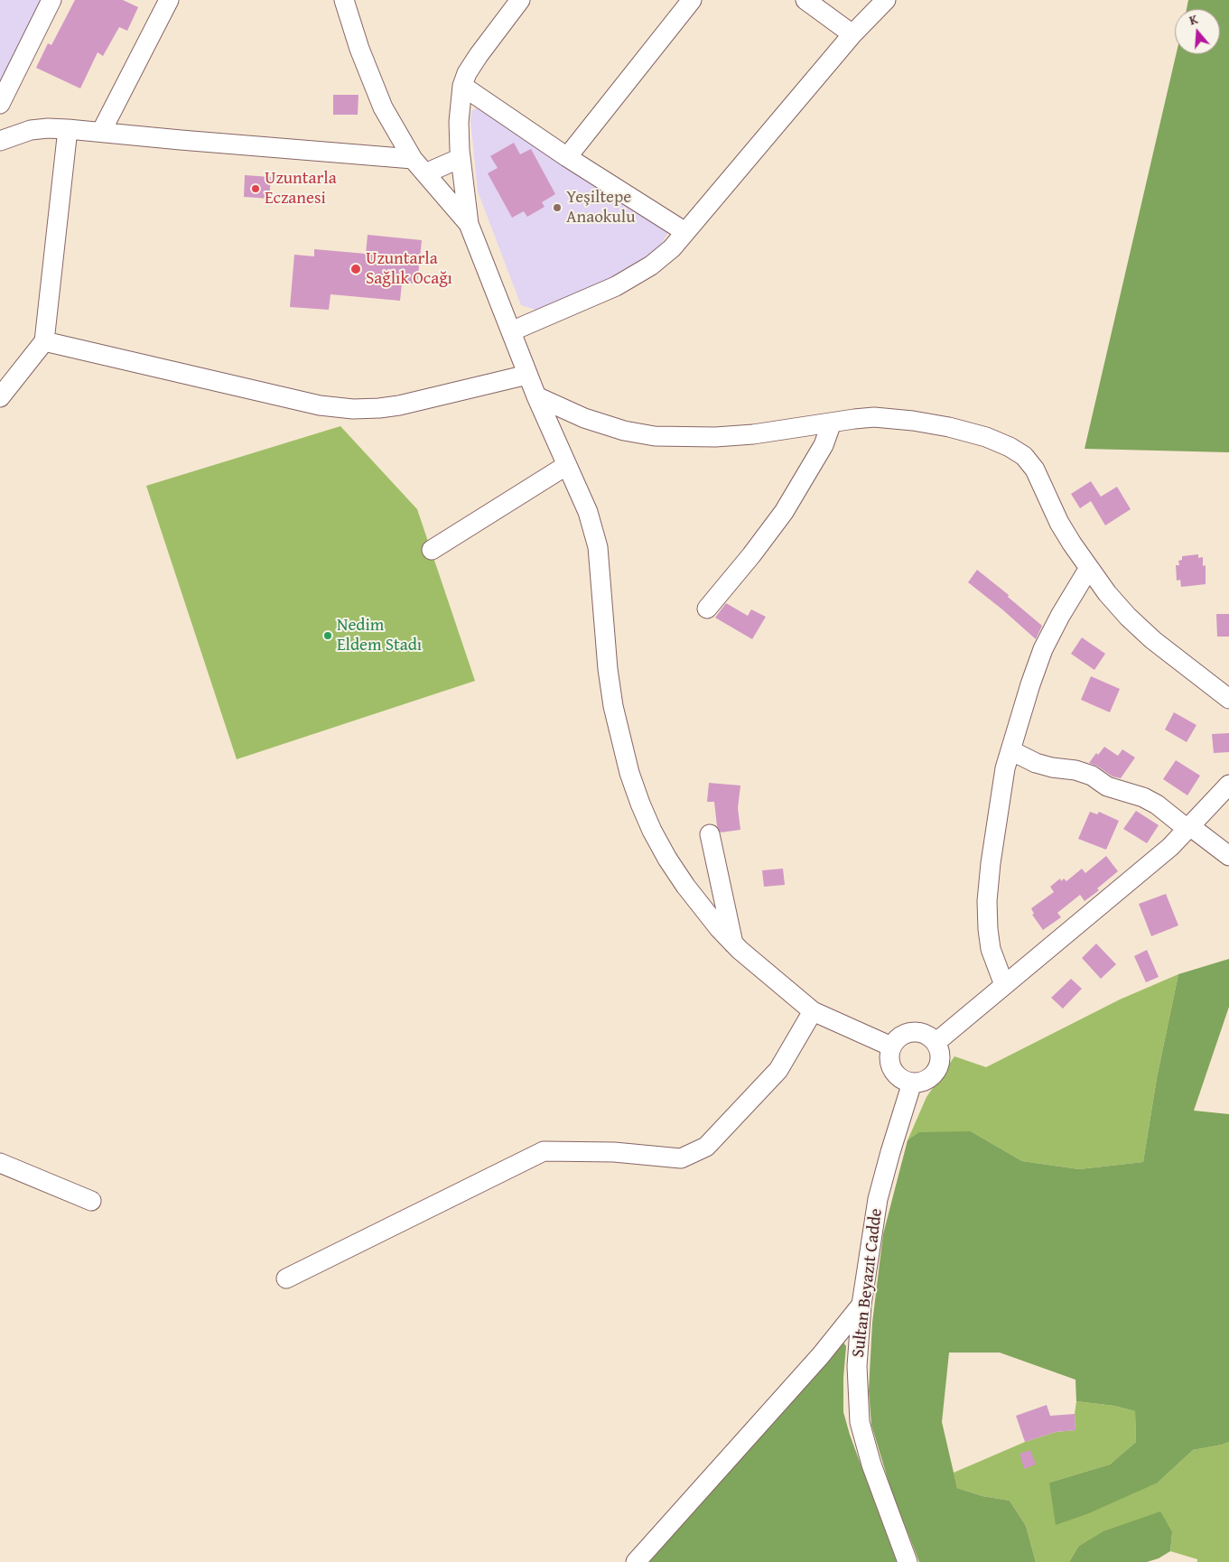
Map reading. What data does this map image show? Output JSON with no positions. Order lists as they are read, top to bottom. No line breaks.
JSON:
{"streets":{"street":["Sultan Beyazıt Cadde"]},"places":["Uzuntarla Eczanesi","Yeşiltepe Anaokulu","Uzuntarla Sağlık Ocağı","Nedim Eldem Stadı"],"north":"top"}
